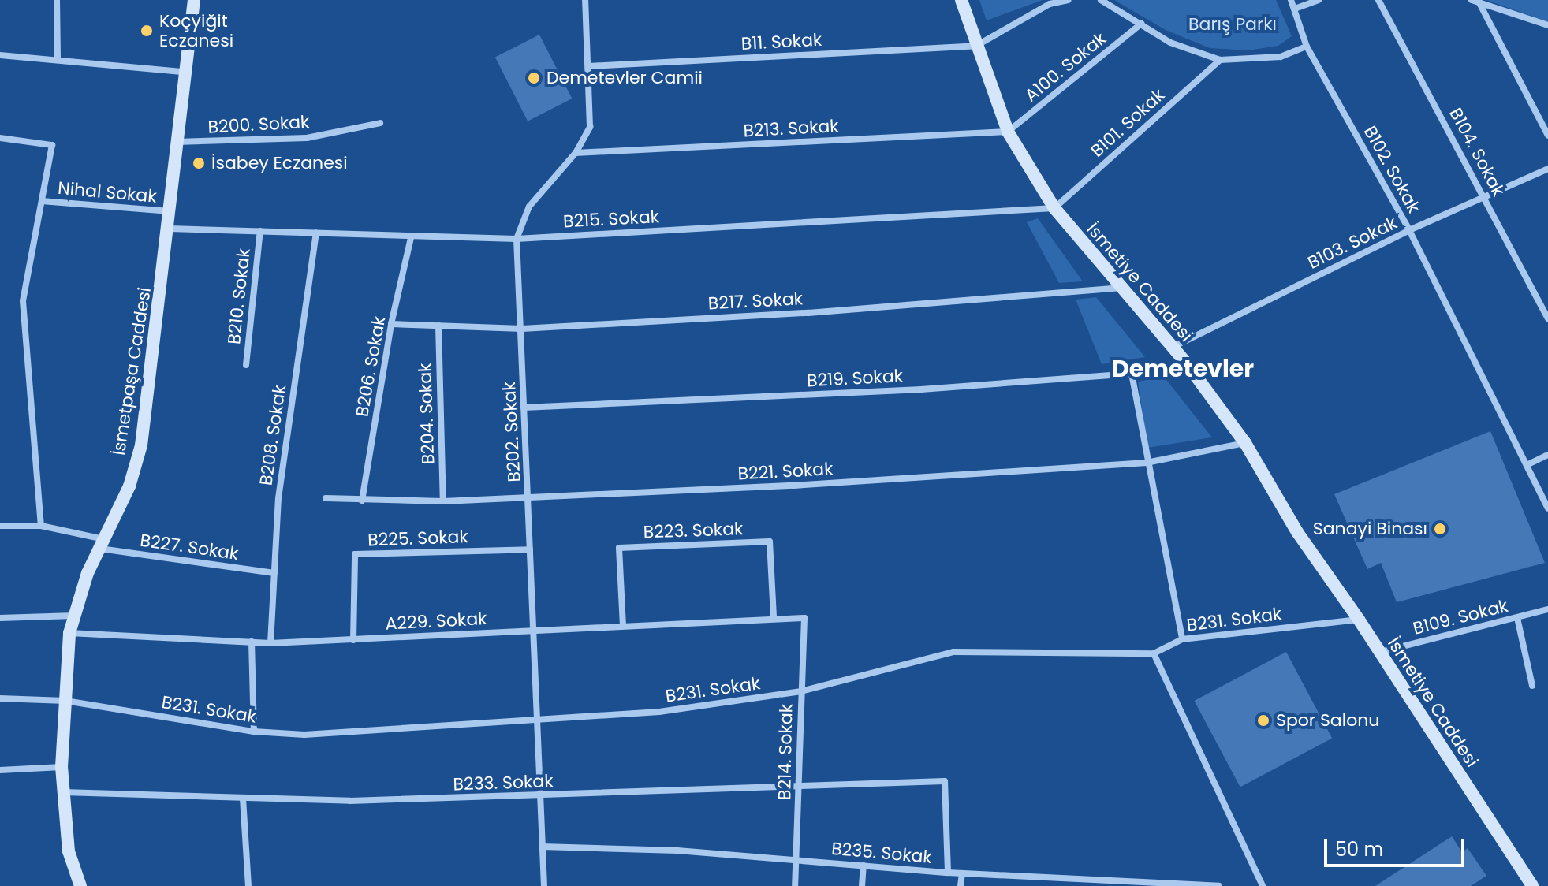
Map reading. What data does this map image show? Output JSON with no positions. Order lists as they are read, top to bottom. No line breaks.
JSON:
{"streets":{"main road":["İsmetiye Caddesi","İsmetpaşa Caddesi"],"street":["B11. Sokak","A100. Sokak","B101. Sokak","B200. Sokak","B213. Sokak","B104. Sokak","B102. Sokak","Nihal Sokak","B215. Sokak","B103. Sokak","B210. Sokak","B217. Sokak","B206. Sokak","B219. Sokak","B204. Sokak","B202. Sokak","B208. Sokak","B221. Sokak","B223. Sokak","B225. Sokak","B227. Sokak","B109. Sokak","B231. Sokak","A229. Sokak","B214. Sokak","B233. Sokak","B235. Sokak"]},"crossings":[["B11. Sokak","İsmetiye Caddesi"],["B11. Sokak","B202. Sokak"],["A100. Sokak","B213. Sokak"],["A100. Sokak","İsmetiye Caddesi"],["B101. Sokak","B215. Sokak"],["B101. Sokak","İsmetiye Caddesi"],["B200. Sokak","İsmetpaşa Caddesi"],["B213. Sokak","İsmetiye Caddesi"],["B213. Sokak","B202. Sokak"],["B104. Sokak","B103. Sokak"],["B102. Sokak","B103. Sokak"],["Nihal Sokak","İsmetpaşa Caddesi"],["B215. Sokak","İsmetiye Caddesi"],["B215. Sokak","B210. Sokak"],["B215. Sokak","B206. Sokak"],["B215. Sokak","İsmetpaşa Caddesi"],["B215. Sokak","B202. Sokak"],["B215. Sokak","B208. Sokak"],["B103. Sokak","İsmetiye Caddesi"],["İsmetiye Caddesi","B217. Sokak"],["İsmetiye Caddesi","B219. Sokak"],["İsmetiye Caddesi","B221. Sokak"],["İsmetiye Caddesi","B109. Sokak"],["İsmetiye Caddesi","B231. Sokak"],["B217. Sokak","B206. Sokak"],["B217. Sokak","B204. Sokak"],["B217. Sokak","B202. Sokak"],["B206. Sokak","B221. Sokak"],["İsmetpaşa Caddesi","B227. Sokak"],["İsmetpaşa Caddesi","B231. Sokak"],["İsmetpaşa Caddesi","A229. Sokak"],["İsmetpaşa Caddesi","B233. Sokak"],["B219. Sokak","B202. Sokak"],["B204. Sokak","B221. Sokak"],["B202. Sokak","B221. Sokak"],["B202. Sokak","B225. Sokak"],["B202. Sokak","B231. Sokak"],["B202. Sokak","A229. Sokak"],["B202. Sokak","B233. Sokak"],["B202. Sokak","B235. Sokak"],["B208. Sokak","B227. Sokak"],["B208. Sokak","A229. Sokak"],["B223. Sokak","A229. Sokak"],["B225. Sokak","A229. Sokak"],["B231. Sokak","B214. Sokak"],["A229. Sokak","B214. Sokak"],["B214. Sokak","B233. Sokak"],["B214. Sokak","B235. Sokak"],["B233. Sokak","B235. Sokak"]],"districts":["Demetevler"],"parks":["Barış Parkı"],"places":["Koçyiğit Eczanesi","Demetevler Camii","İsabey Eczanesi","Sanayi Binası","Spor Salonu"],"scale_bar":"50 m"}
